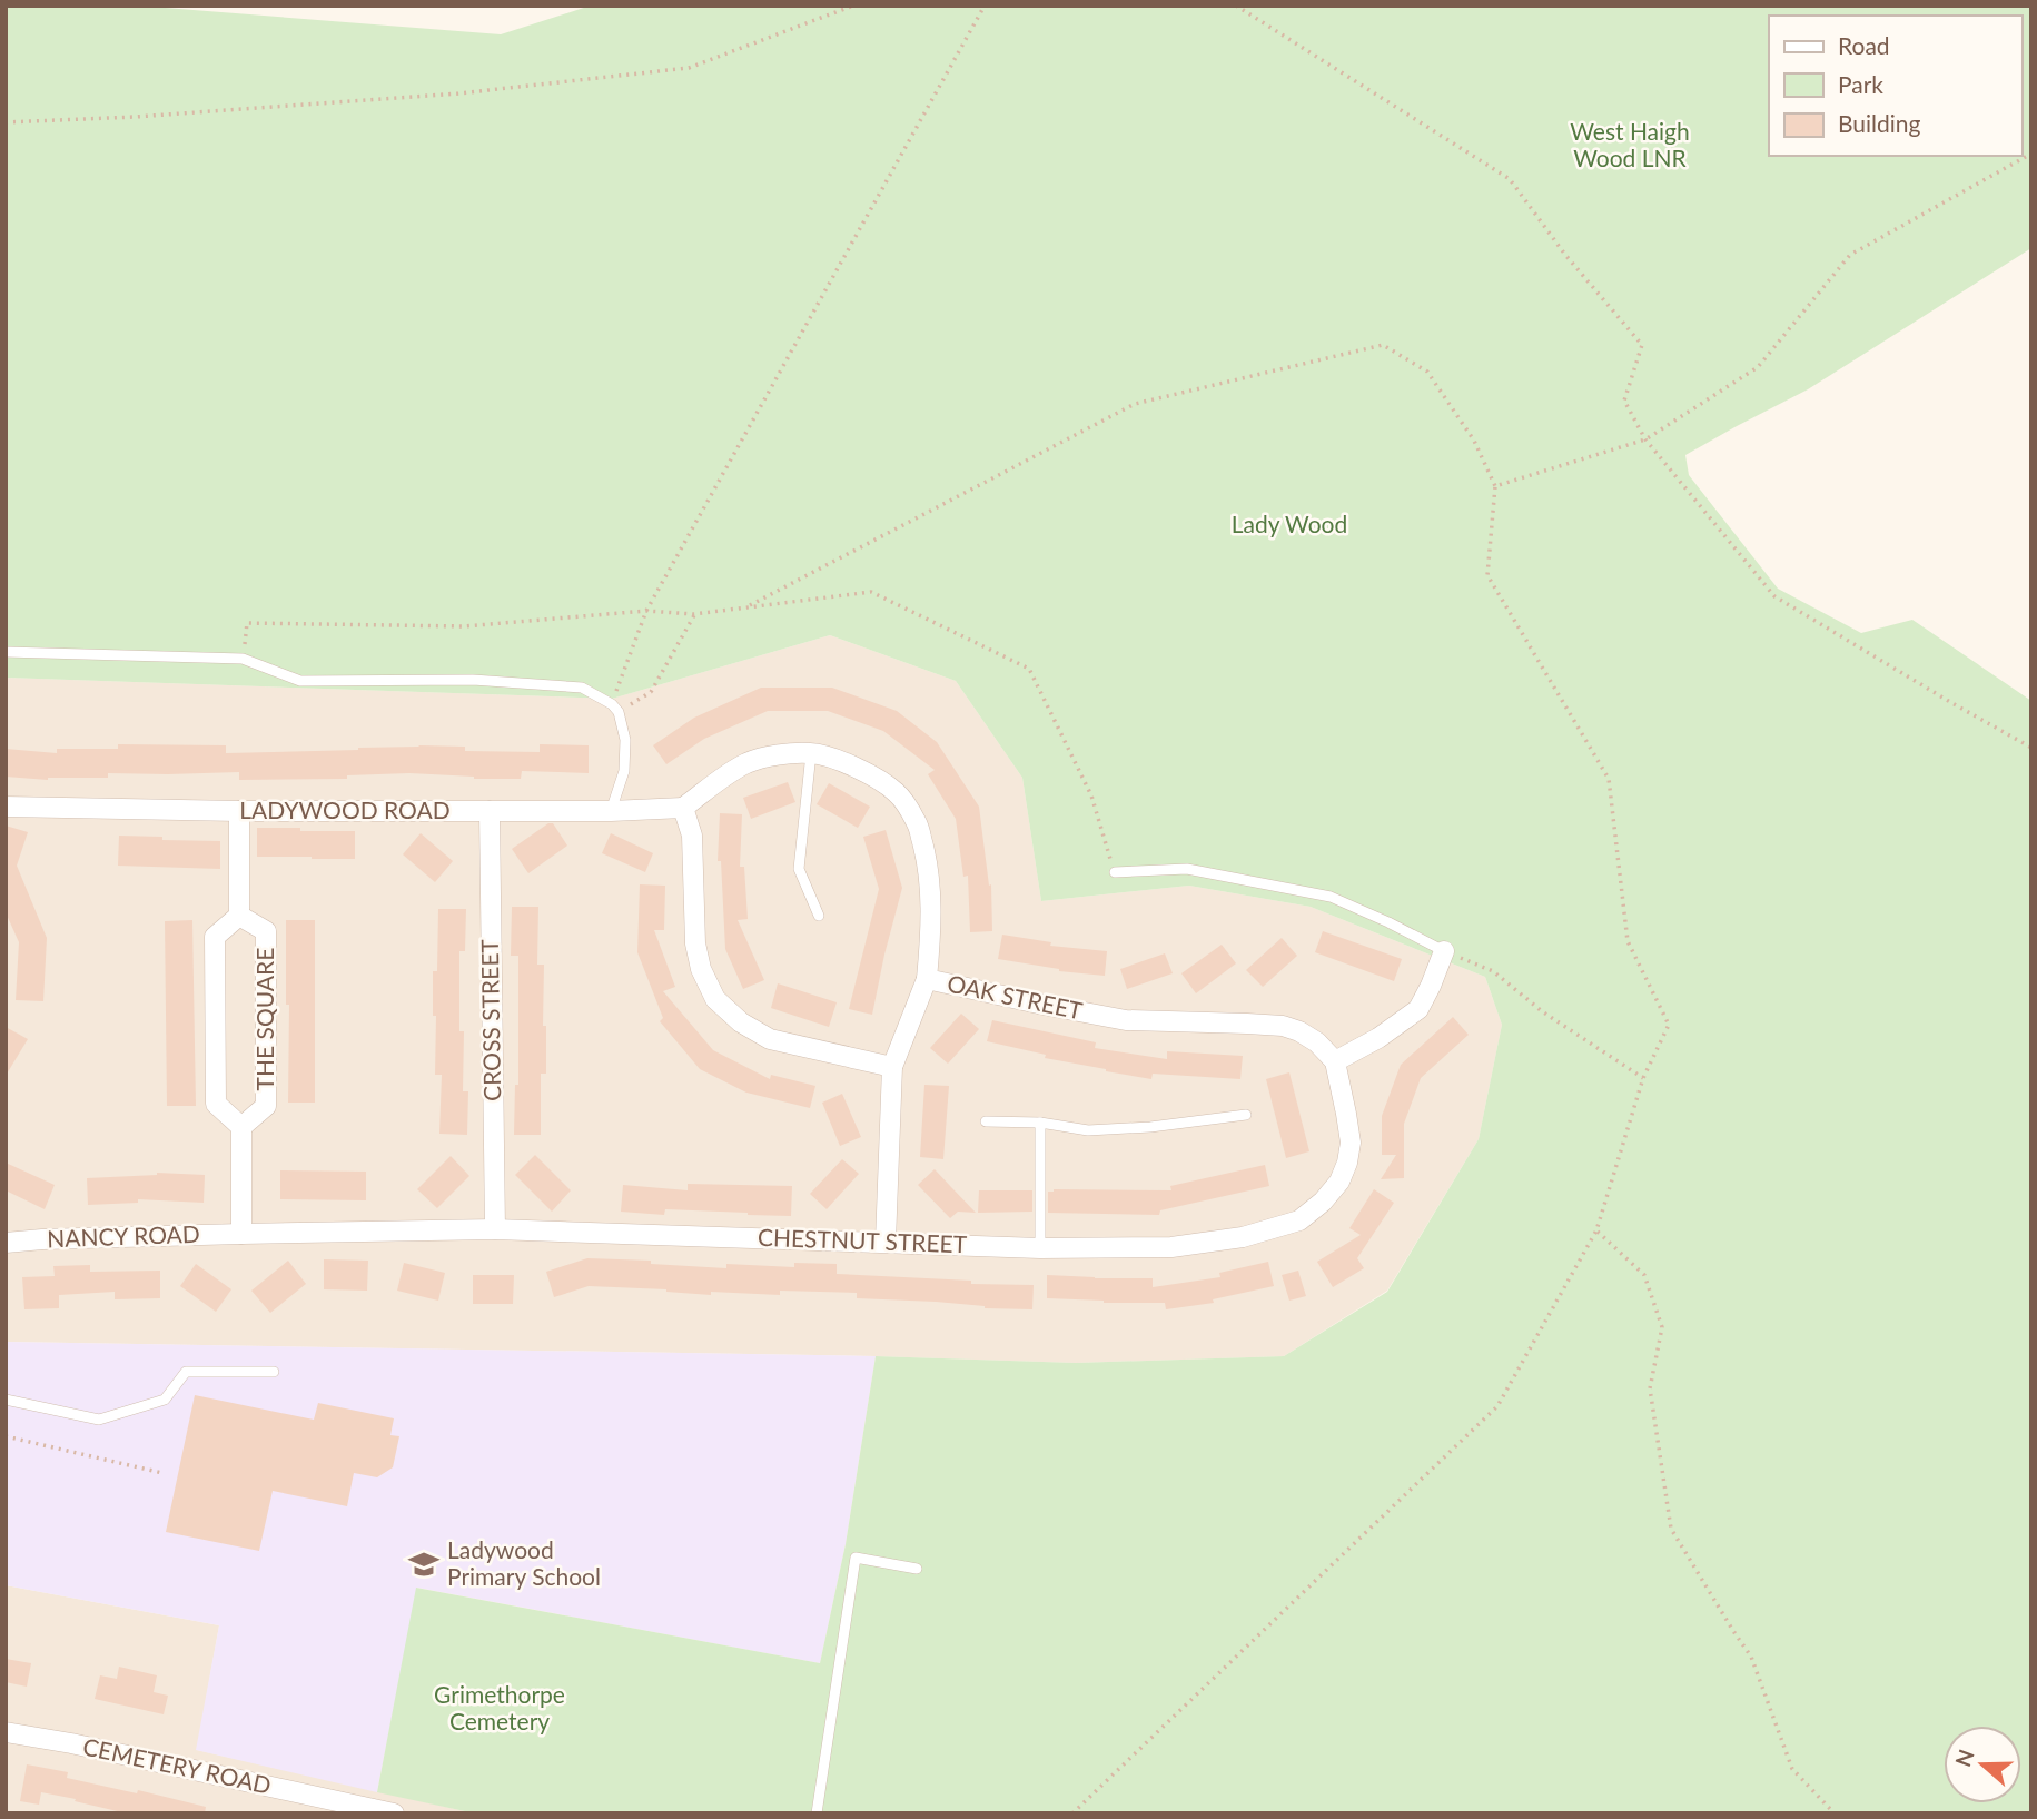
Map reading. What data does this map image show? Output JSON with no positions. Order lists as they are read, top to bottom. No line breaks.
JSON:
{"streets":{"street":["LADYWOOD ROAD","OAK STREET","THE SQUARE","CROSS STREET","NANCY ROAD","CHESTNUT STREET","CEMETERY ROAD"]},"crossings":[["LADYWOOD ROAD","OAK STREET"],["LADYWOOD ROAD","THE SQUARE"],["LADYWOOD ROAD","CROSS STREET"],["OAK STREET","CHESTNUT STREET"],["CROSS STREET","CHESTNUT STREET"],["NANCY ROAD","CHESTNUT STREET"]],"parks":["West Haigh Wood LNR","Lady Wood","Grimethorpe Cemetery"],"places":{"school or university":["Ladywood Primary School"]},"legend":["Road","Park","Building"],"north":"left"}
